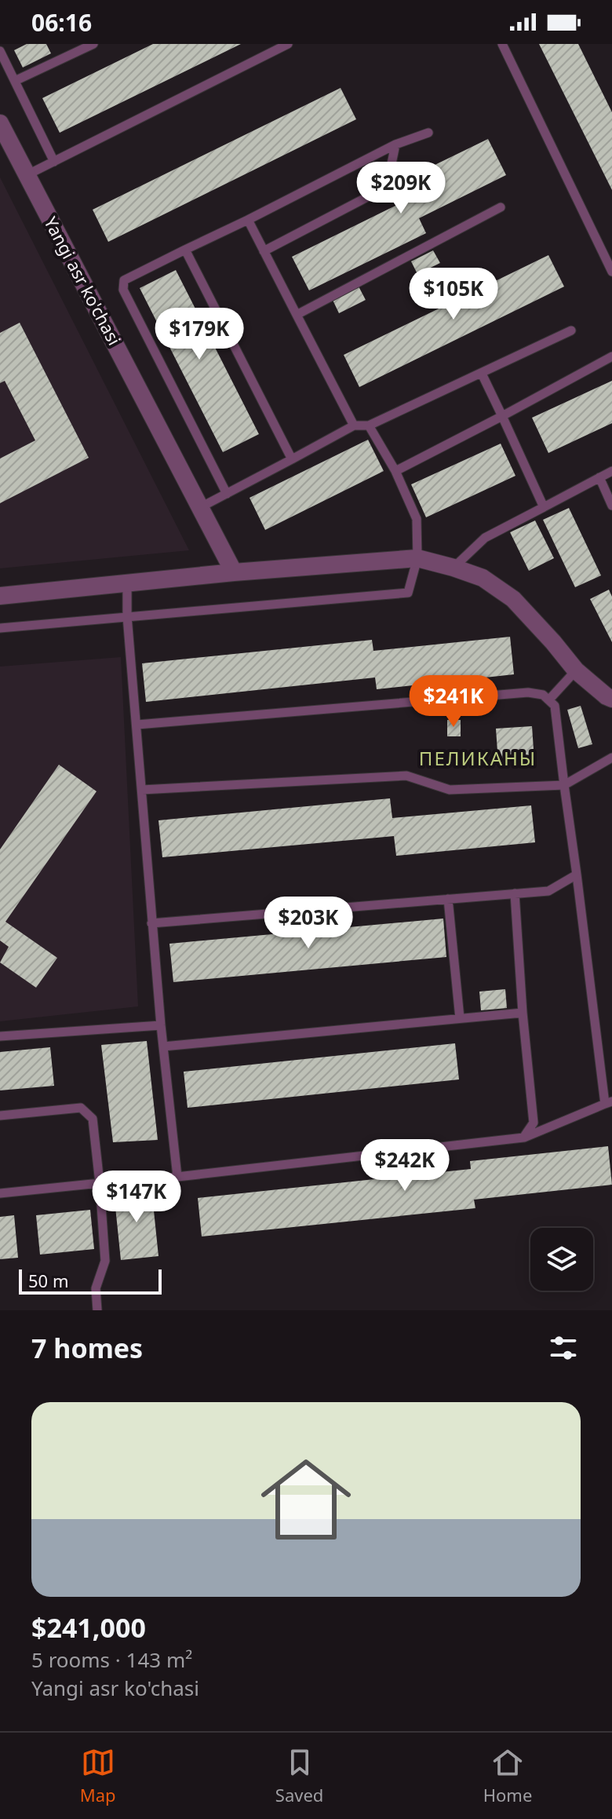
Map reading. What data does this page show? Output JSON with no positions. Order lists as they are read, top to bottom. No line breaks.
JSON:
{"streets":{"street":["Yangi asr ko'chasi"]},"districts":["ПЕЛИКАНЫ"],"scale_bar":"50 m","page":{"status":"06:16","price":["$209K","$105K","$179K","$241K","$203K","$242K","$147K"],"scale":"50 m","heading":"7 homes","list":[{"name":"$241,000","note":"5 rooms · 143 m² · Yangi asr ko'chasi"}],"tabs":["Map","Saved","Home"]}}
